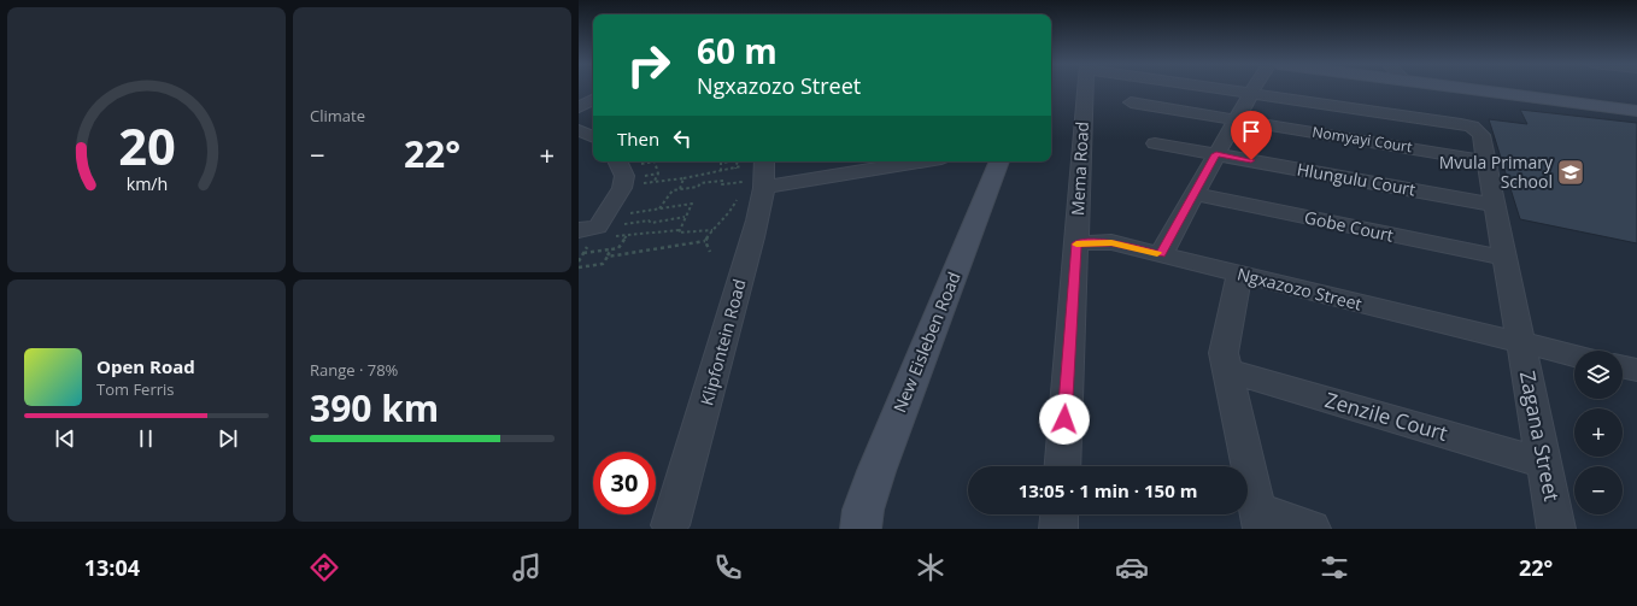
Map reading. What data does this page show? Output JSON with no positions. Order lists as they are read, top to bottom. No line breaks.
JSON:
{"streets":{"street":["Nomyayi Court","Mema Road","Hlungulu Court","Gobe Court","Ngxazozo Street","Klipfontein Road","New Eisleben Road","Zenzile Court","Zagana Street"]},"crossings":[["Nomyayi Court","Zagana Street"],["Mema Road","Ngxazozo Street"],["Hlungulu Court","Zagana Street"],["Gobe Court","Zagana Street"],["Ngxazozo Street","Zagana Street"],["Zenzile Court","Zagana Street"]],"places":{"school or university":["Mvula Primary School"]},"page":{"tile":["Climate",["Range · 78%","390 km"]],"turn":["60 m","Ngxazozo Street"],"then":"Then","heat":["−","22°","+"],"song":["Open Road","Tom Ferris"],"map_buttons":["+","−"],"limit":"30","trip":"13:05 · 1 min · 150 m","tabs":["13:04","22°"],"gauge":["20","km/h"]}}
